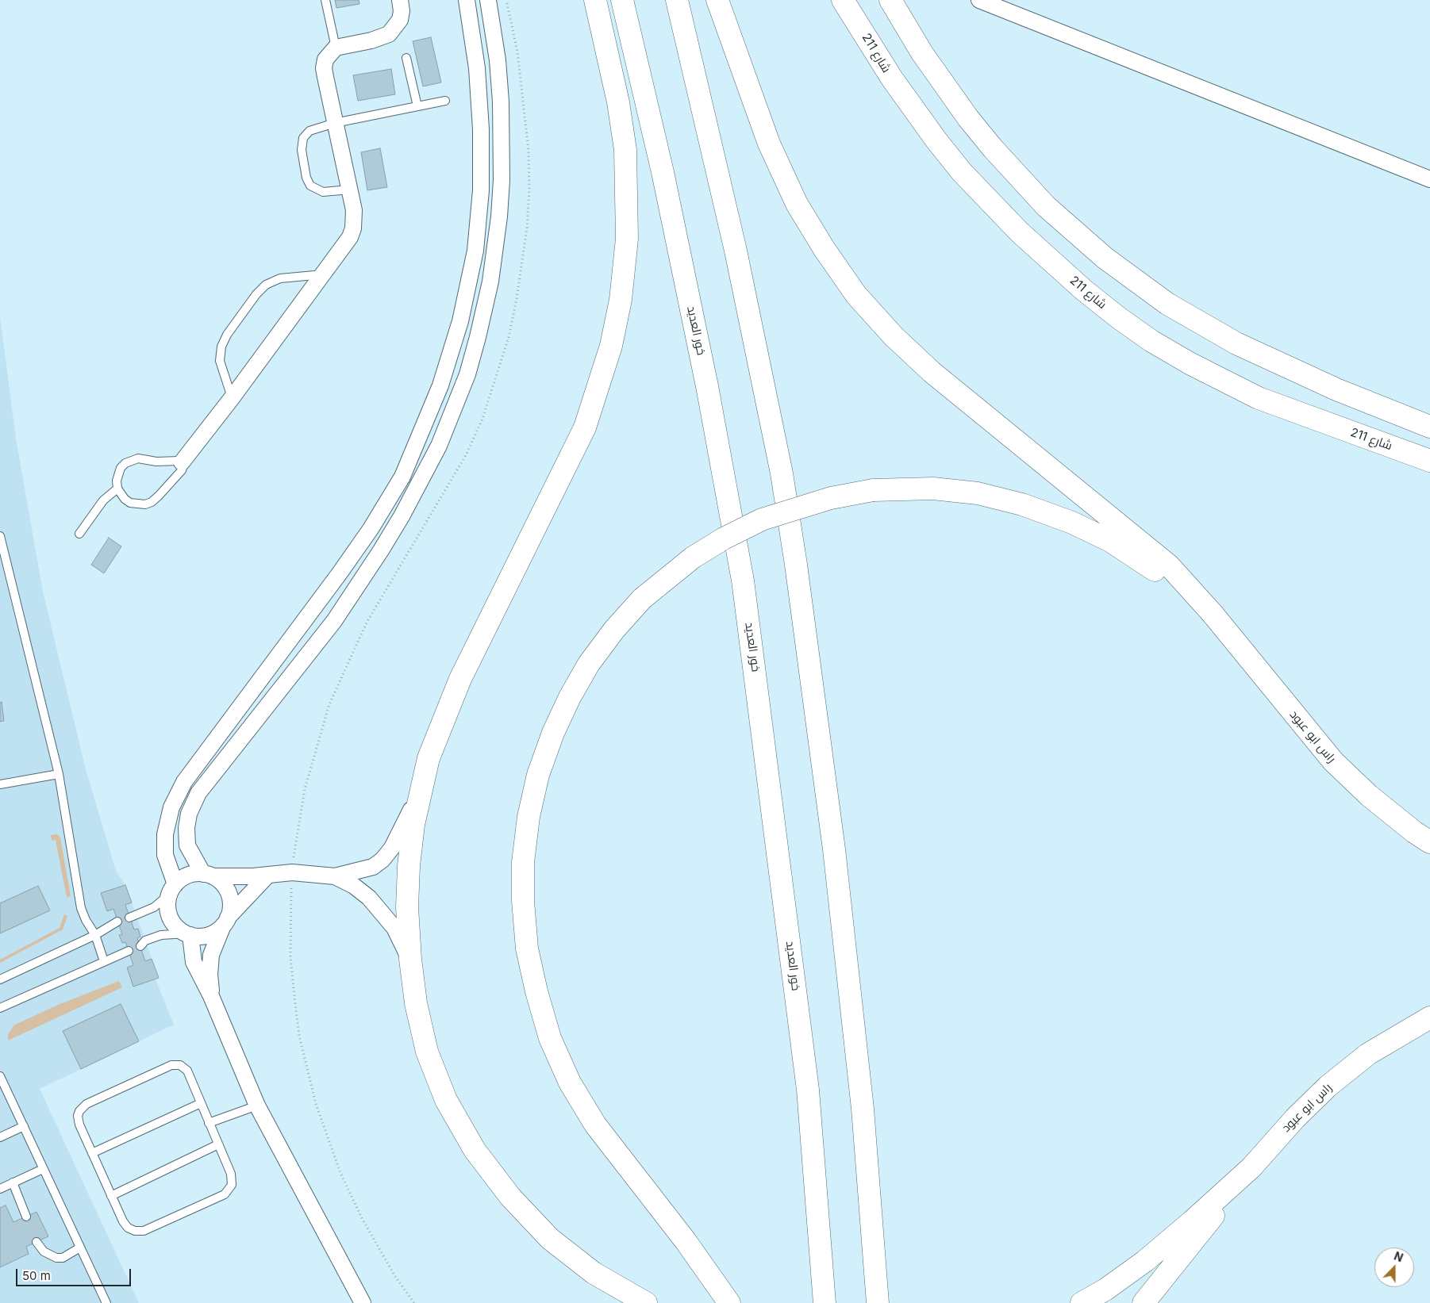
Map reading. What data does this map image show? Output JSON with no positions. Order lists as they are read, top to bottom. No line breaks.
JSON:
{"streets":{"main road":["شارع 211","خور العديد","راس ابو عبود"]},"scale_bar":"50 m","north":"top"}
